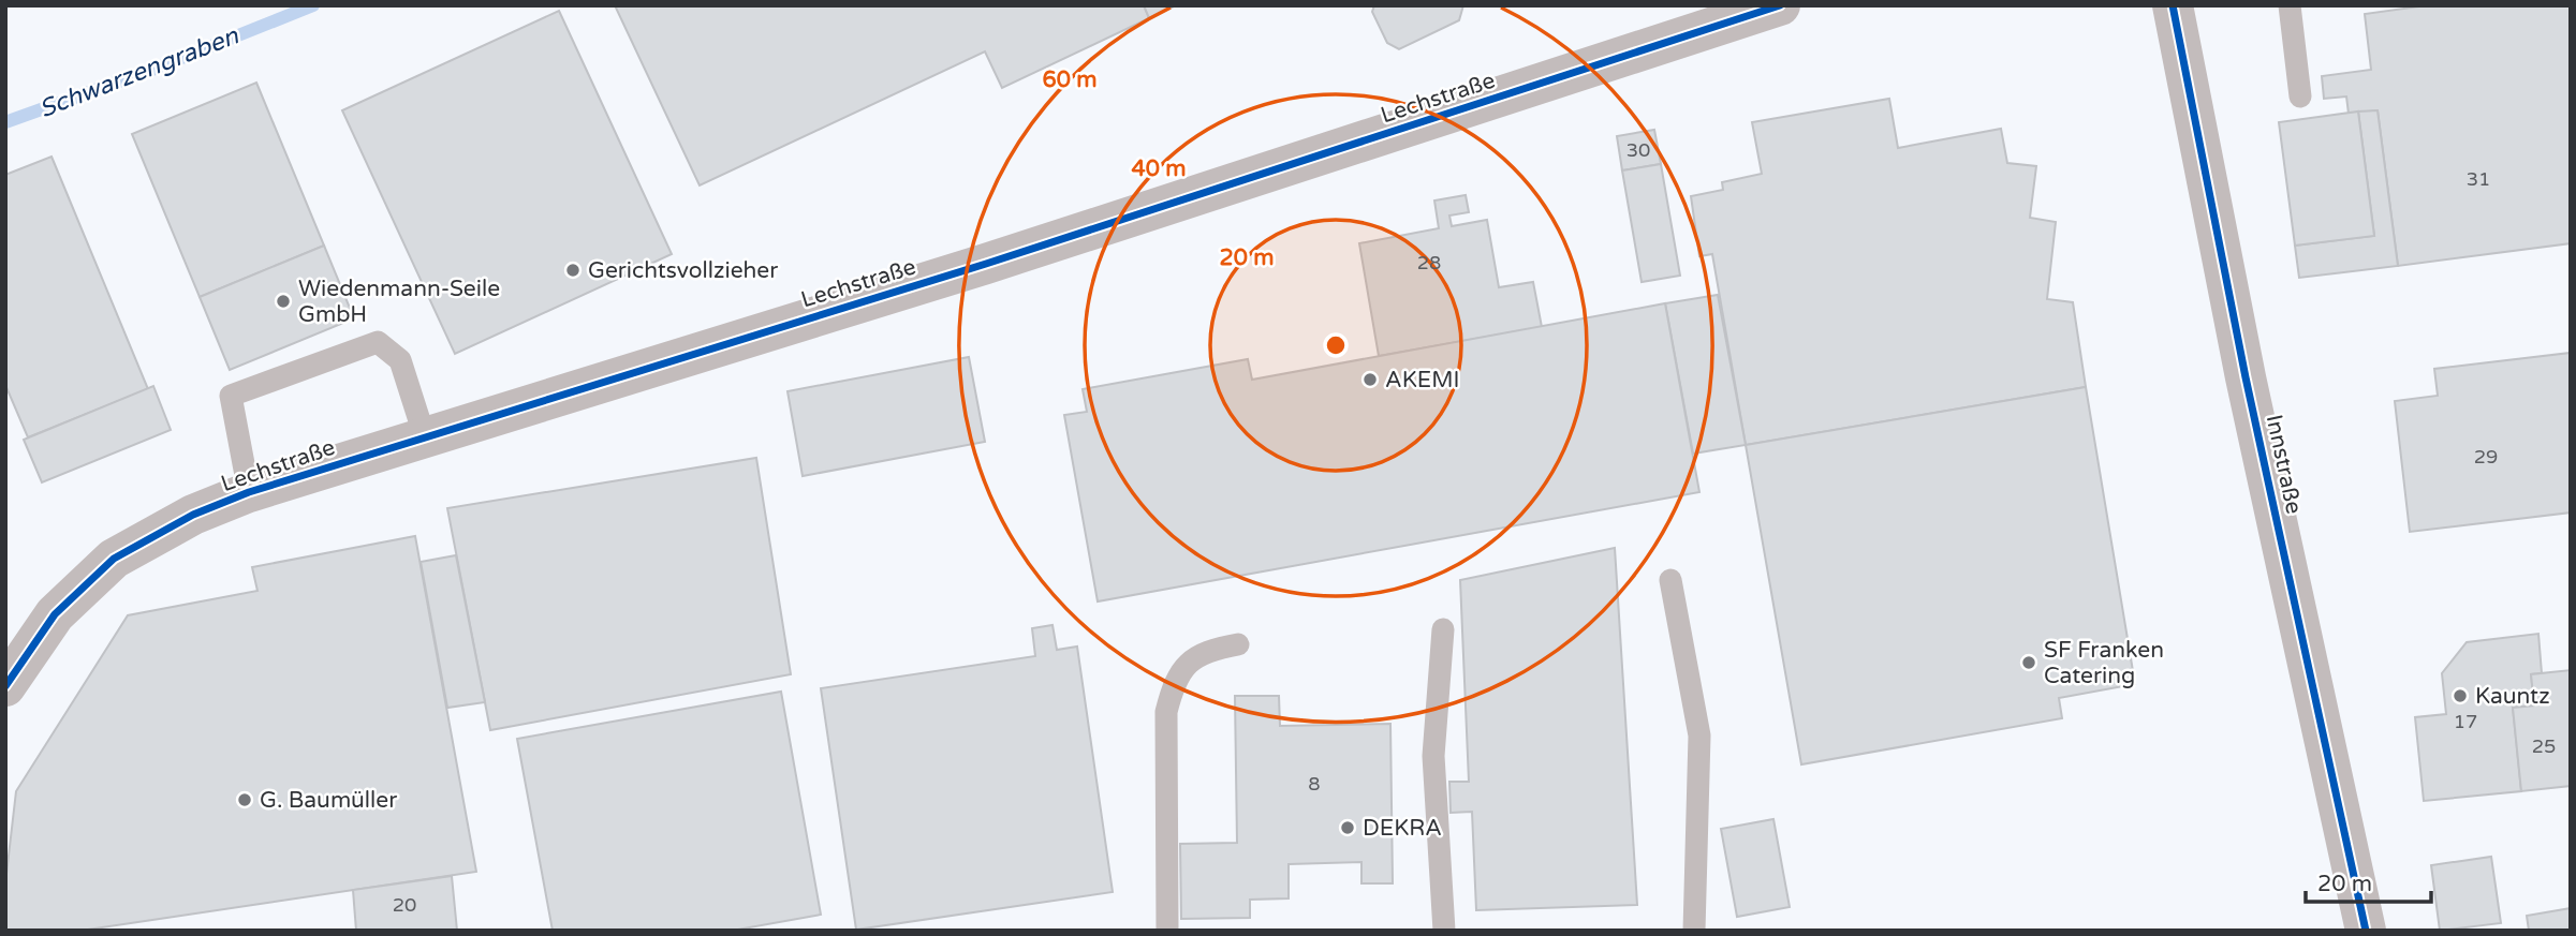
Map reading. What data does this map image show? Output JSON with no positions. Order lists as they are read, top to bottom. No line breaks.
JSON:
{"streets":{"street":["Lechstraße","Innstraße"]},"water":["Schwarzengraben"],"places":["Gerichtsvollzieher","Wiedenmann-Seile GmbH","AKEMI","SF Franken Catering","Kauntz","G. Baumüller","DEKRA"],"house_numbers":["30","31","28","29","17","25","8","20"],"scale_bar":"20 m","rings":["60 m","40 m","20 m"]}
